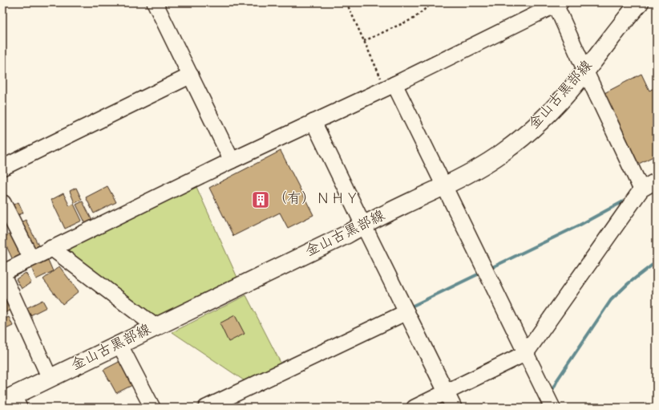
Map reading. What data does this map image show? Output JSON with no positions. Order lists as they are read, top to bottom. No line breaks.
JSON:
{"streets":{"main road":["金山古黒部線"]},"places":{"building":["（有）ＮＨＹ"]}}
